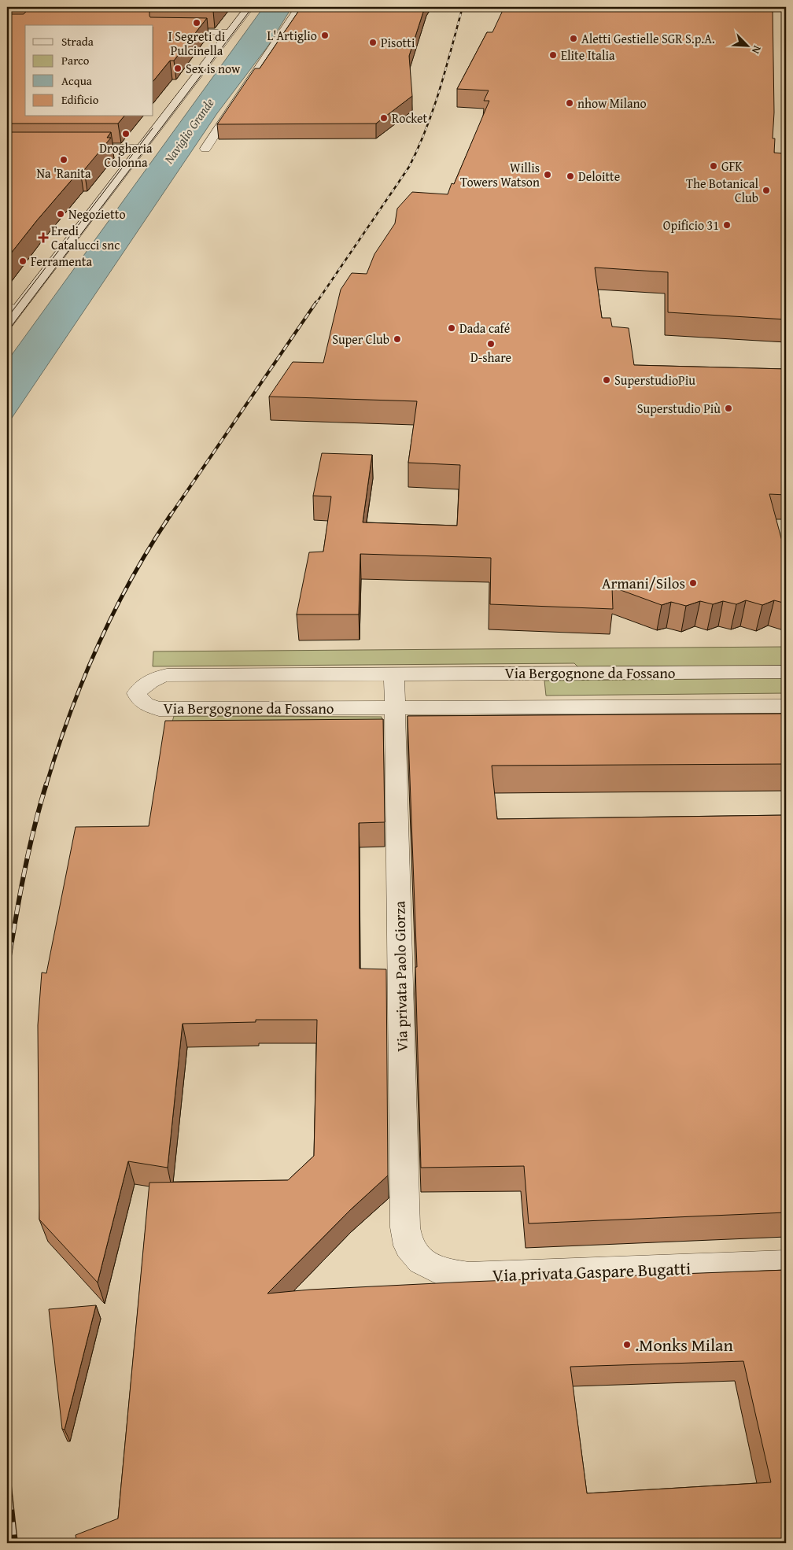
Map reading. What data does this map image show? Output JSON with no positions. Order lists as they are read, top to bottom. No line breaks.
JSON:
{"streets":{"street":["Via Bergognone da Fossano","Via privata Paolo Giorza","Via privata Gaspare Bugatti"]},"crossings":[["Via Bergognone da Fossano","Via privata Paolo Giorza"],["Via privata Paolo Giorza","Via privata Gaspare Bugatti"]],"water":["Naviglio Grande"],"places":{"other":["I Segreti di Pulcinella","L'Artiglio","Aletti Gestielle SGR S.p.A.","Pisotti","Elite Italia","Sex is now","nhow Milano","Rocket","Drogheria Colonna","Na 'Ranita","GFK","Willis Towers Watson","Deloitte","The Botanical Club","Negozietto","Opificio 31","Ferramenta","Dada café","Super Club","D-share","SuperstudioPiu","Superstudio Più","Armani/Silos",".Monks Milan"],"health":["Eredi Catalucci snc"]},"legend":["Strada","Parco","Acqua","Edificio"],"north":"bottom right"}
